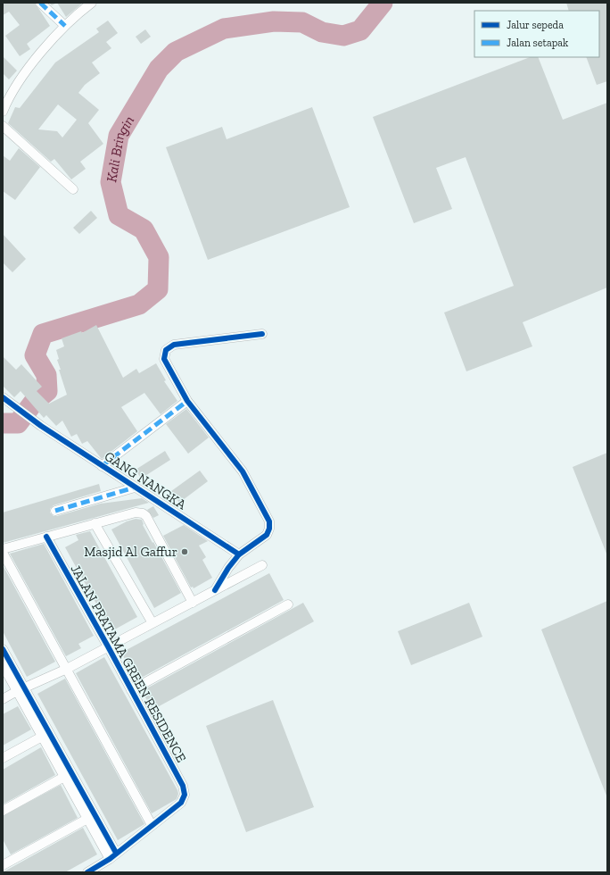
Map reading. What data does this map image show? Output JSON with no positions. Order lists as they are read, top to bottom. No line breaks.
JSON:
{"streets":{"street":["GANG NANGKA","JALAN PRATAMA GREEN RESIDENCE"]},"water":["Kali Bringin"],"places":["Masjid Al Gaffur"],"legend":["Jalur sepeda","Jalan setapak"]}
